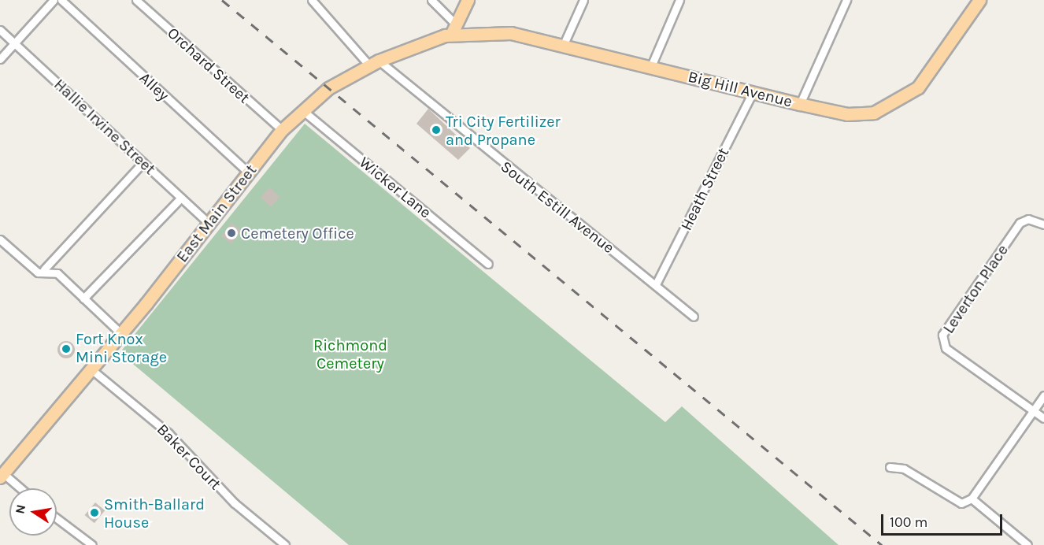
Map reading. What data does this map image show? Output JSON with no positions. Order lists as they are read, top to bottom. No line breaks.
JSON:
{"streets":{"main road":["Big Hill Avenue","East Main Street"],"street":["Orchard Street","Alley","Hallie Irvine Street","Wicker Lane","Heath Street","South Estill Avenue","Leverton Place","Baker Court"]},"crossings":[["Orchard Street","East Main Street"],["Alley","East Main Street"],["Big Hill Avenue","Heath Street"],["Big Hill Avenue","East Main Street"],["Hallie Irvine Street","East Main Street"],["Wicker Lane","East Main Street"],["Heath Street","South Estill Avenue"],["South Estill Avenue","East Main Street"],["East Main Street","Baker Court"]],"parks":["Richmond Cemetery"],"places":["Tri City Fertilizer and Propane","Cemetery Office","Fort Knox Mini Storage","Smith-Ballard House"],"scale_bar":"100 m","north":"left"}
